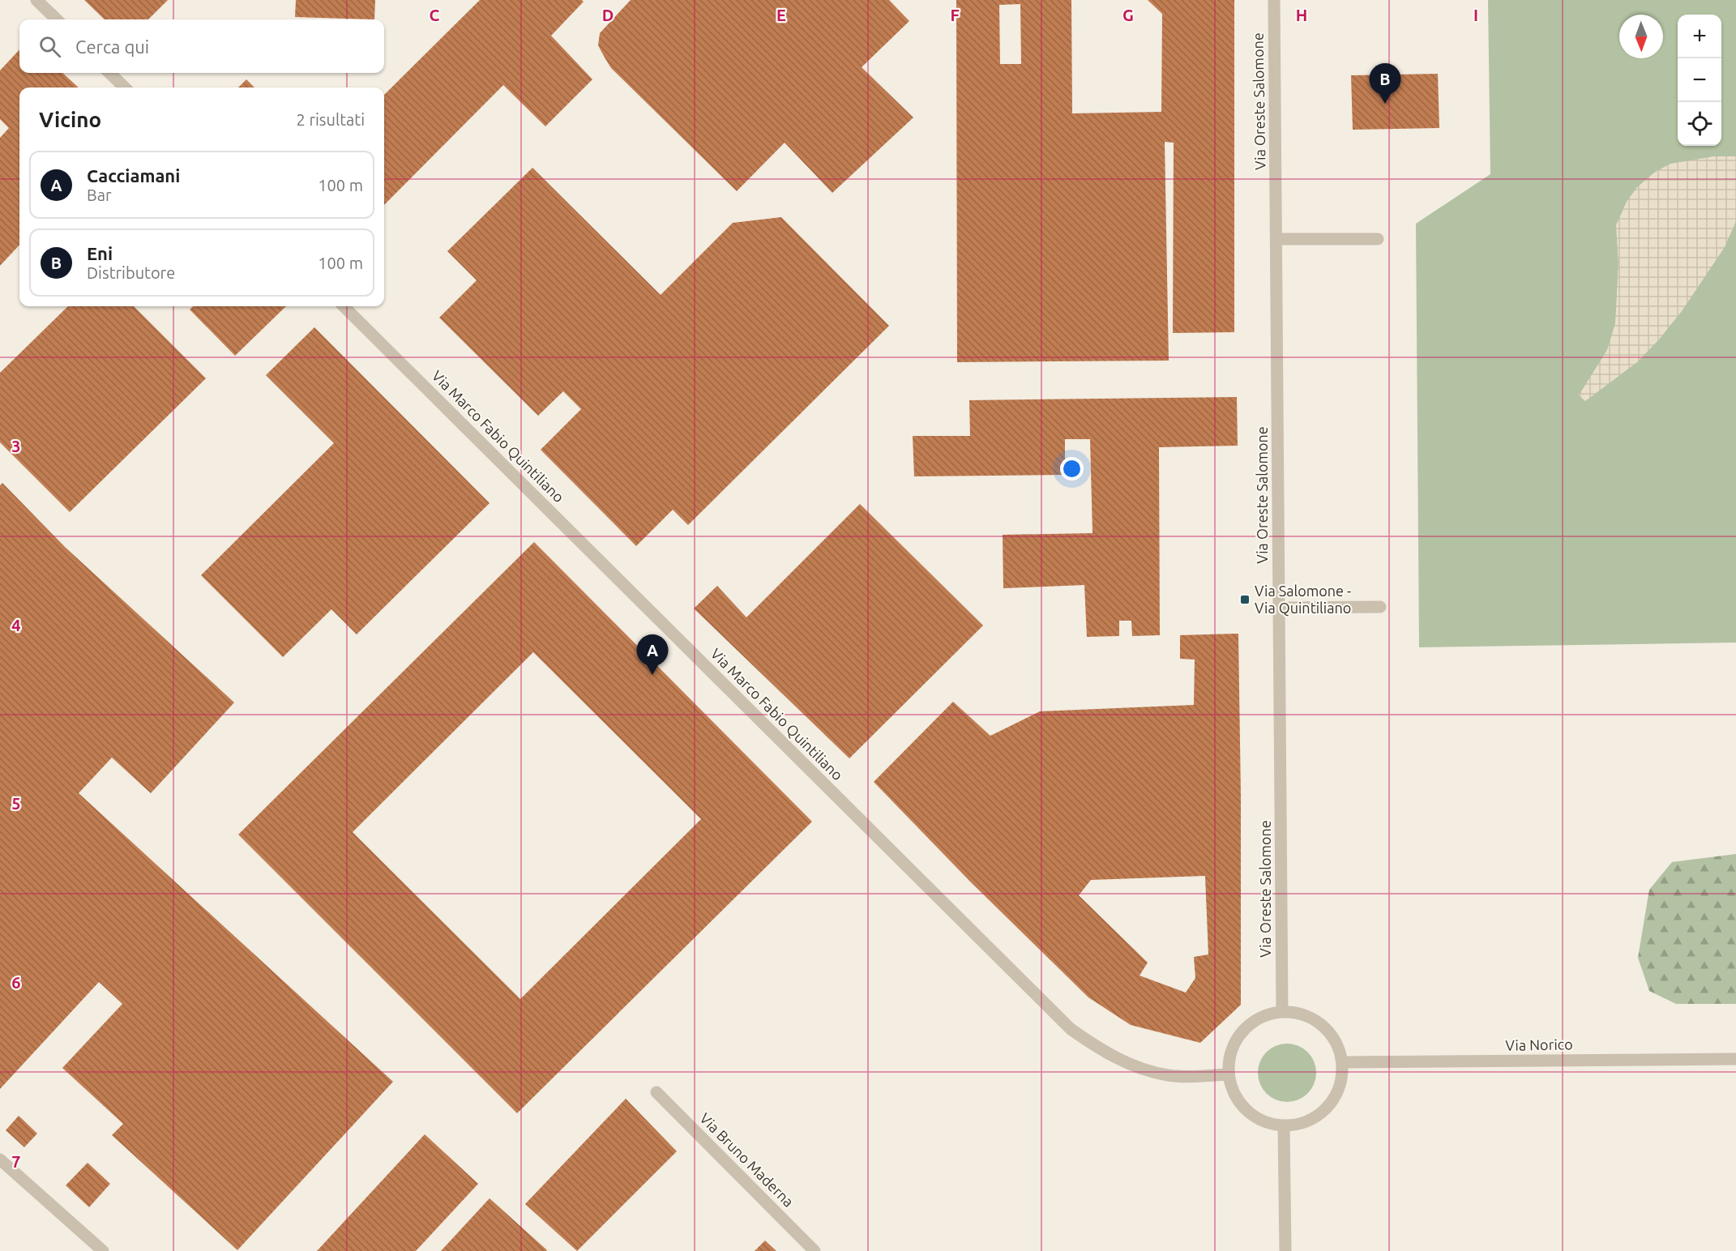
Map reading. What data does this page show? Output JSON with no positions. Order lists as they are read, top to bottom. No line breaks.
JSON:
{"streets":{"street":["Via Oreste Salomone","Via Marco Fabio Quintiliano","Via Norico","Via Bruno Maderna"]},"crossings":[["Via Oreste Salomone","Via Marco Fabio Quintiliano"],["Via Oreste Salomone","Via Norico"],["Via Marco Fabio Quintiliano","Via Norico"]],"places":{"transit":["Via Salomone - Via Quintiliano"]},"north":"bottom","page":{"map_buttons":["+","−"],"search":"Cerca qui","pins":["B","A"],"heading":["Vicino","2 risultati"],"list":[{"mark":"A","name":"Cacciamani","note":"Bar","value":"100 m"},{"mark":"B","name":"Eni","note":"Distributore","value":"100 m"}]},"grid":{"columns":["C","D","E","F","G","H","I"],"rows":["3","4","5","6","7"]}}
